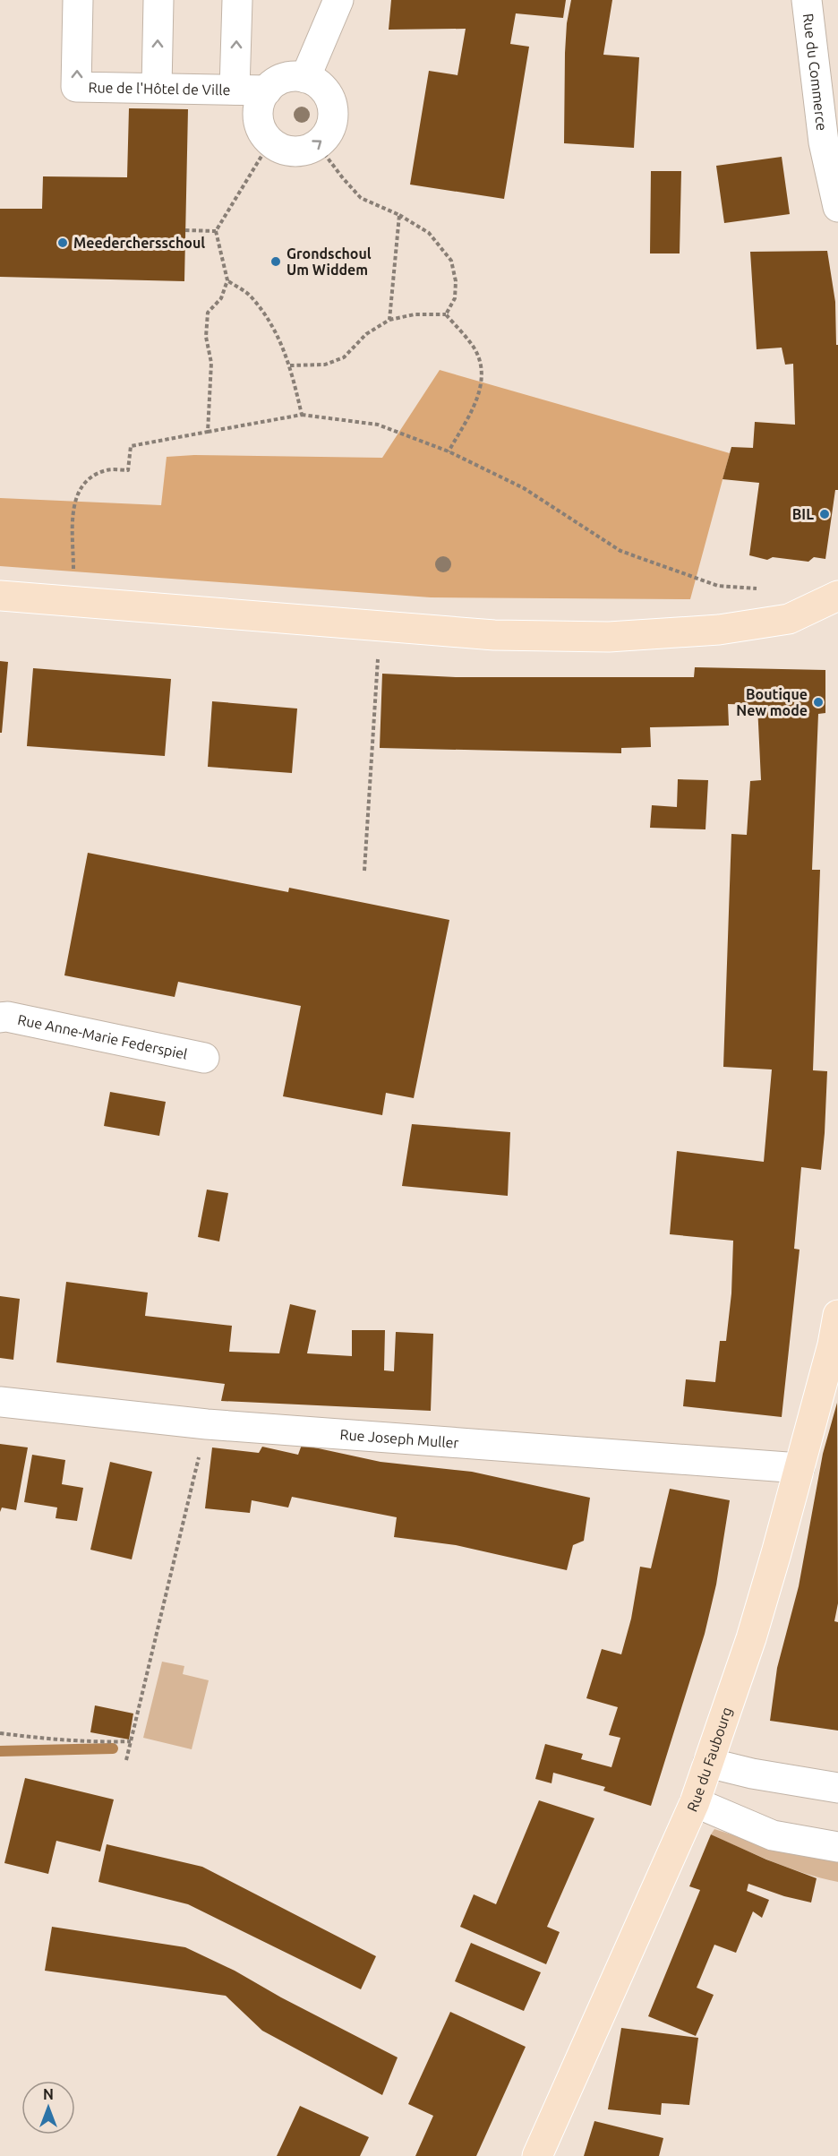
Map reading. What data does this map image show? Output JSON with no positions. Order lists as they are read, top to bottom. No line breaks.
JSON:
{"streets":{"main road":["Rue du Faubourg"],"street":["Rue du Commerce","Rue de l'Hôtel de Ville","Rue Anne-Marie Federspiel","Rue Joseph Muller"]},"crossings":[["Rue Joseph Muller","Rue du Faubourg"]],"places":["Meederchersschoul","Grondschoul Um Widdem","BIL","Boutique New mode"],"north":"top"}
